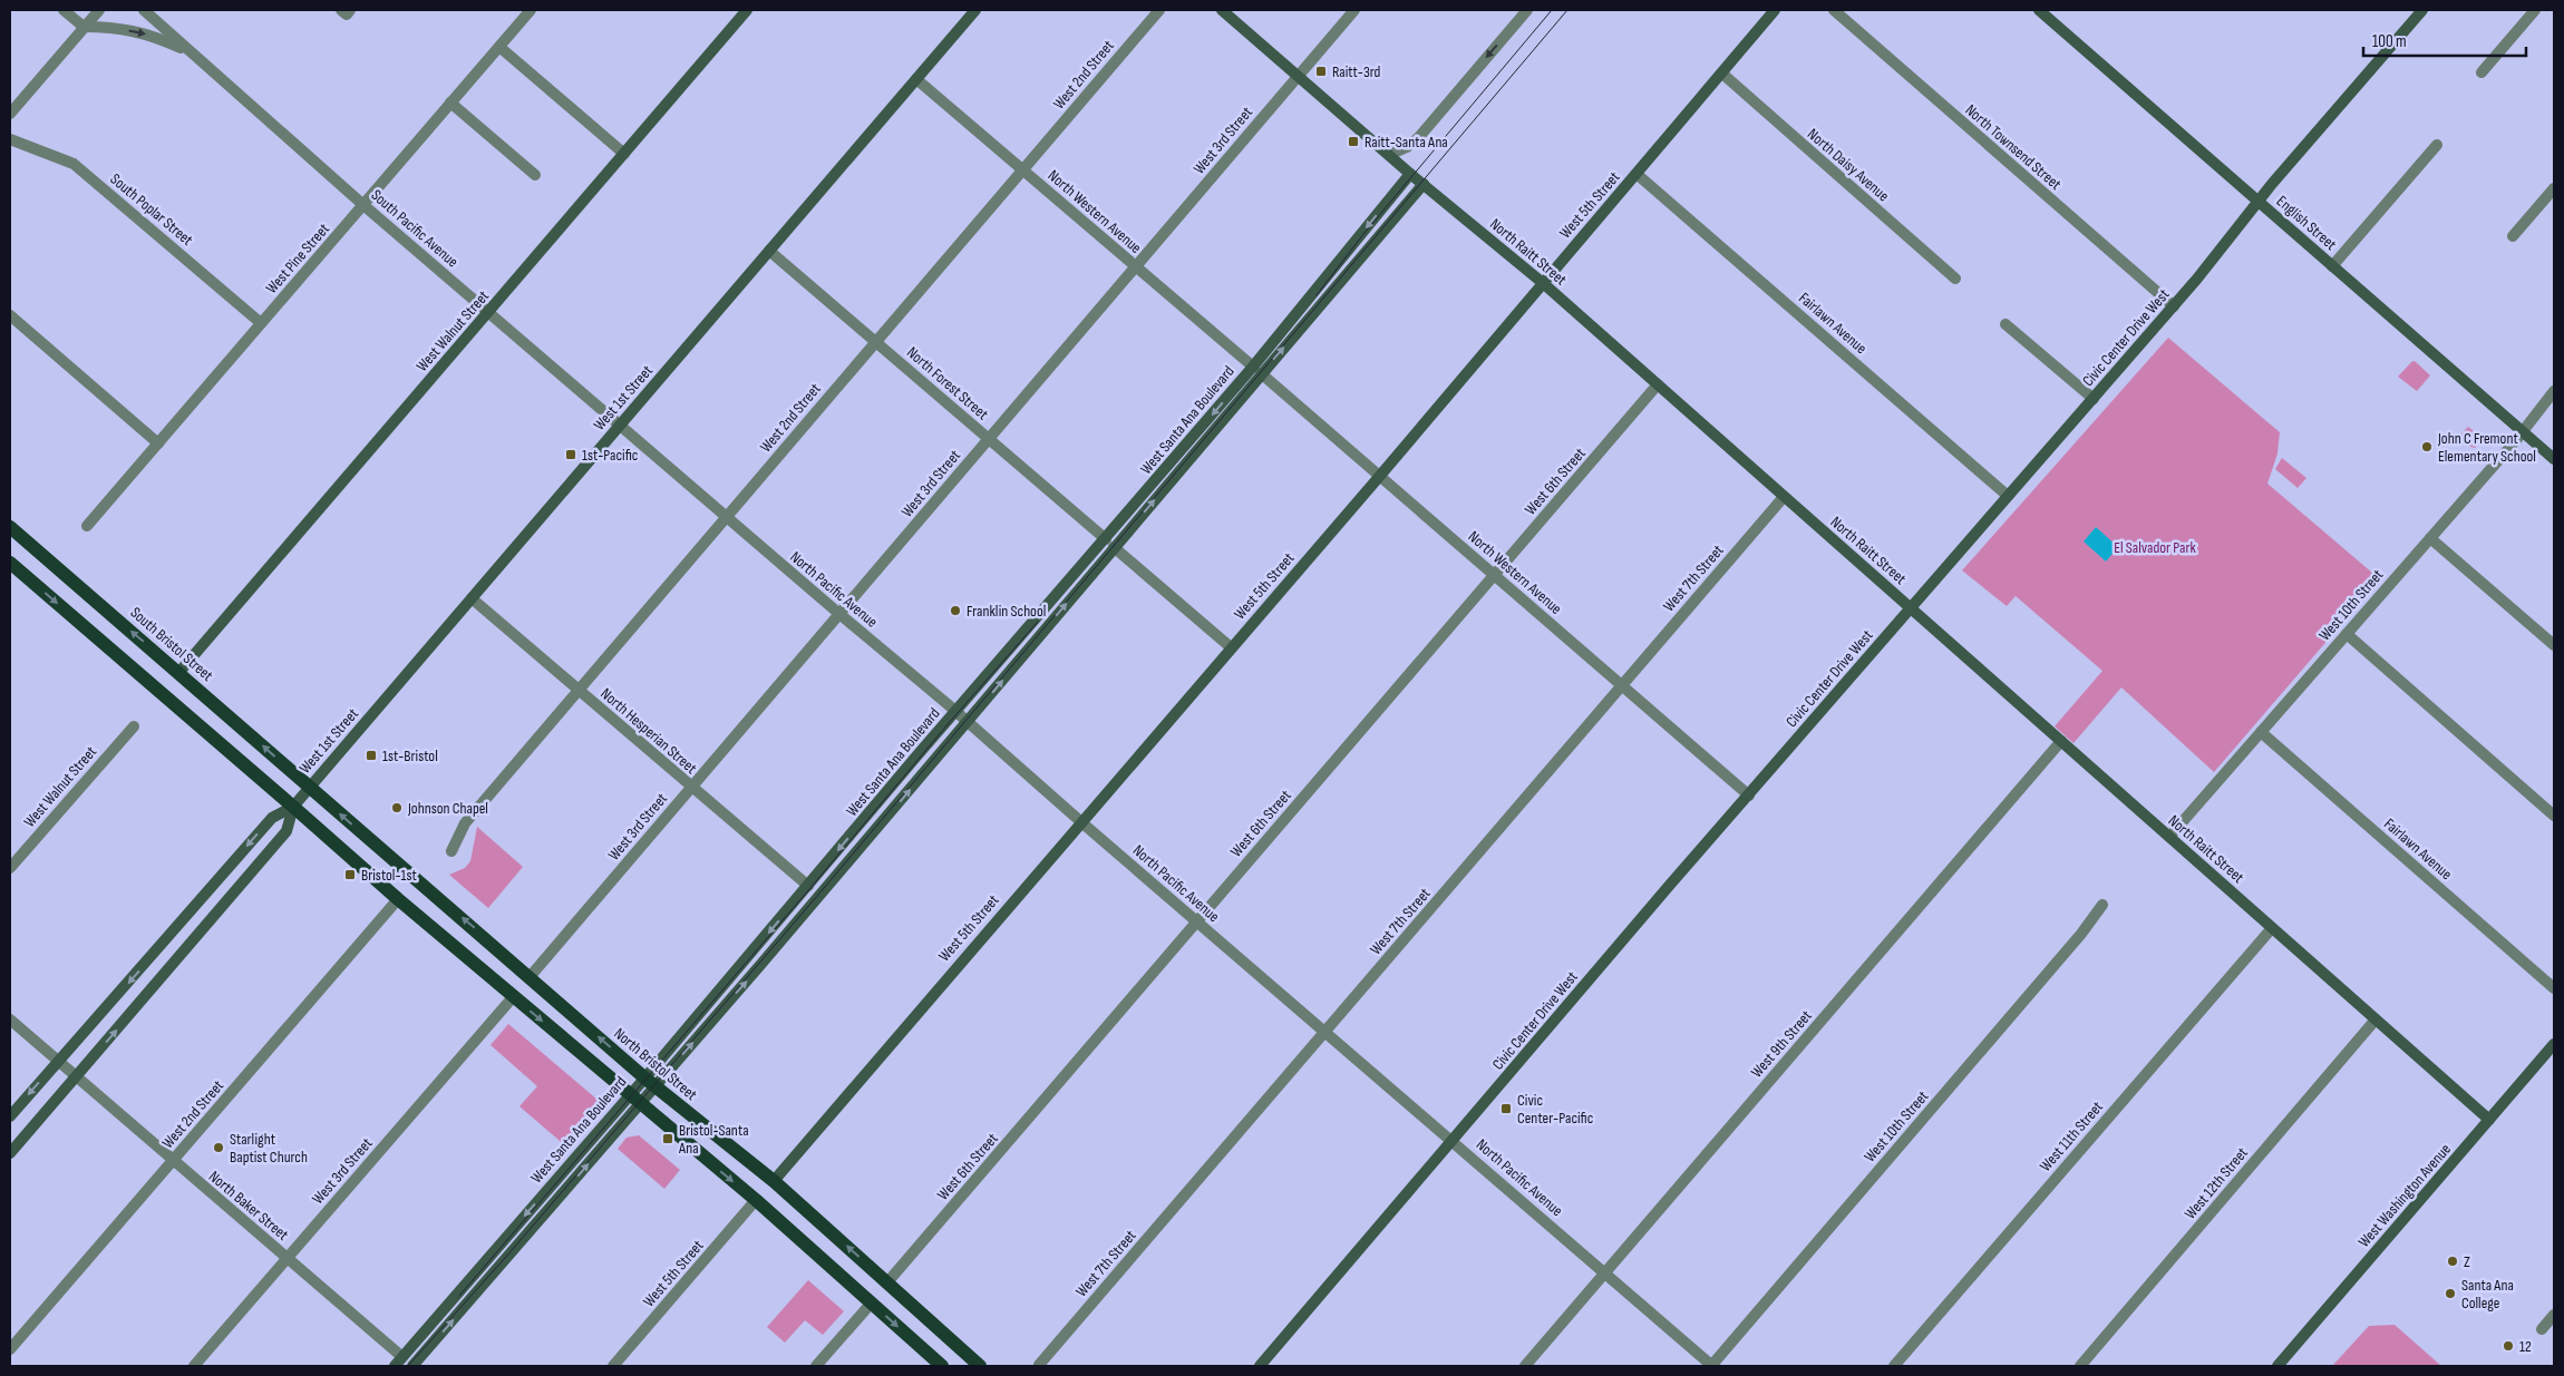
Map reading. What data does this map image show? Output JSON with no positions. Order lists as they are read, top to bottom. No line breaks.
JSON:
{"streets":{"main road":["West 5th Street","English Street","North Raitt Street","West Walnut Street","Civic Center Drive West","West 1st Street","West Santa Ana Boulevard","South Bristol Street","North Bristol Street","West Washington Avenue"],"street":["West 2nd Street","West 3rd Street","North Townsend Street","North Daisy Avenue","South Poplar Street","North Western Avenue","South Pacific Avenue","West Pine Street","Fairlawn Avenue","North Forest Street","West 6th Street","West 7th Street","North Pacific Avenue","West 10th Street","North Hesperian Street","West 9th Street","West 11th Street","West 12th Street","North Baker Street"]},"crossings":[["West 2nd Street","North Western Avenue"],["West 2nd Street","North Forest Street"],["West 2nd Street","North Pacific Avenue"],["West 2nd Street","North Hesperian Street"],["West 2nd Street","North Baker Street"],["West 3rd Street","North Western Avenue"],["West 3rd Street","North Raitt Street"],["West 3rd Street","North Forest Street"],["West 3rd Street","North Pacific Avenue"],["West 3rd Street","North Hesperian Street"],["West 3rd Street","North Bristol Street"],["West 3rd Street","North Baker Street"],["North Townsend Street","Civic Center Drive West"],["North Daisy Avenue","West 5th Street"],["West 5th Street","North Western Avenue"],["West 5th Street","North Raitt Street"],["West 5th Street","Fairlawn Avenue"],["West 5th Street","North Forest Street"],["West 5th Street","North Pacific Avenue"],["West 5th Street","North Bristol Street"],["South Poplar Street","West Pine Street"],["North Western Avenue","Civic Center Drive West"],["North Western Avenue","West 1st Street"],["North Western Avenue","West Santa Ana Boulevard"],["North Western Avenue","West 6th Street"],["North Western Avenue","West 7th Street"],["English Street","Civic Center Drive West"],["English Street","West 10th Street"],["South Pacific Avenue","West Pine Street"],["South Pacific Avenue","West Walnut Street"],["South Pacific Avenue","West 1st Street"],["South Pacific Avenue","North Pacific Avenue"],["North Raitt Street","Civic Center Drive West"],["North Raitt Street","West Santa Ana Boulevard"],["North Raitt Street","West 6th Street"],["North Raitt Street","West 7th Street"],["North Raitt Street","West 10th Street"],["North Raitt Street","West 9th Street"],["North Raitt Street","West 11th Street"],["North Raitt Street","West 12th Street"],["North Raitt Street","West Washington Avenue"],["Fairlawn Avenue","Civic Center Drive West"],["Fairlawn Avenue","West 10th Street"],["West Walnut Street","South Bristol Street"],["Civic Center Drive West","North Pacific Avenue"],["North Forest Street","West 1st Street"],["North Forest Street","West Santa Ana Boulevard"],["West 1st Street","North Pacific Avenue"],["West 1st Street","South Bristol Street"],["West 1st Street","North Hesperian Street"],["West 1st Street","North Bristol Street"],["West 1st Street","North Baker Street"],["West Santa Ana Boulevard","North Pacific Avenue"],["West Santa Ana Boulevard","North Hesperian Street"],["West Santa Ana Boulevard","North Bristol Street"],["West Santa Ana Boulevard","North Baker Street"],["West 6th Street","North Pacific Avenue"],["West 6th Street","North Bristol Street"],["West 7th Street","North Pacific Avenue"],["North Pacific Avenue","West 10th Street"],["North Pacific Avenue","West 9th Street"],["South Bristol Street","North Bristol Street"]],"parks":["El Salvador Park"],"places":{"transit":["Raitt-3rd","Raitt-Santa Ana","1st-Pacific","1st-Bristol","Bristol-1st","Civic Center-Pacific","Bristol-Santa Ana"],"other":["John C Fremont Elementary School","Franklin School","Johnson Chapel","Starlight Baptist Church","Z","Santa Ana College","12"]},"scale_bar":"100 m"}
